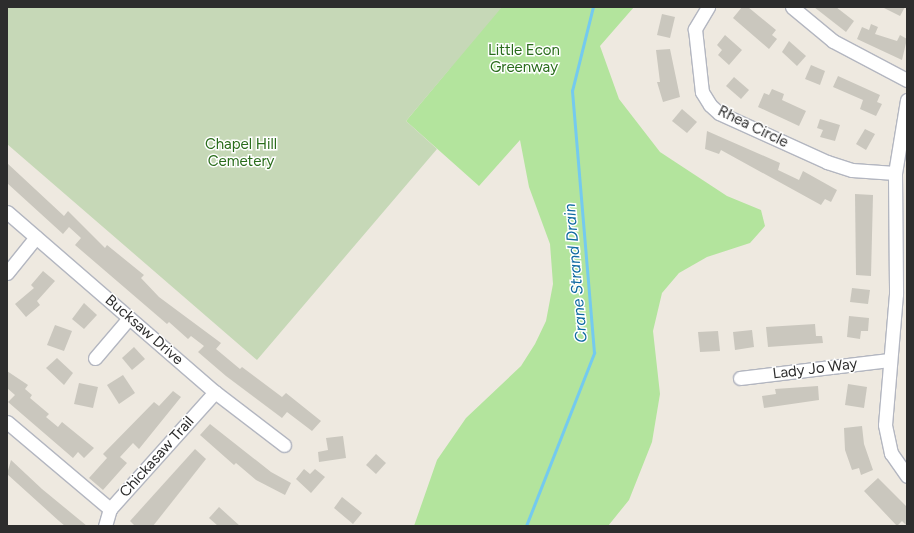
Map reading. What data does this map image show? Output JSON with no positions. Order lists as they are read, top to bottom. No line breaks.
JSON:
{"streets":{"street":["Rhea Circle","Bucksaw Drive","Lady Jo Way","Chickasaw Trail"]},"crossings":[["Bucksaw Drive","Chickasaw Trail"]],"water":["Crane Strand Drain"],"parks":["Little Econ Greenway","Chapel Hill Cemetery"]}
